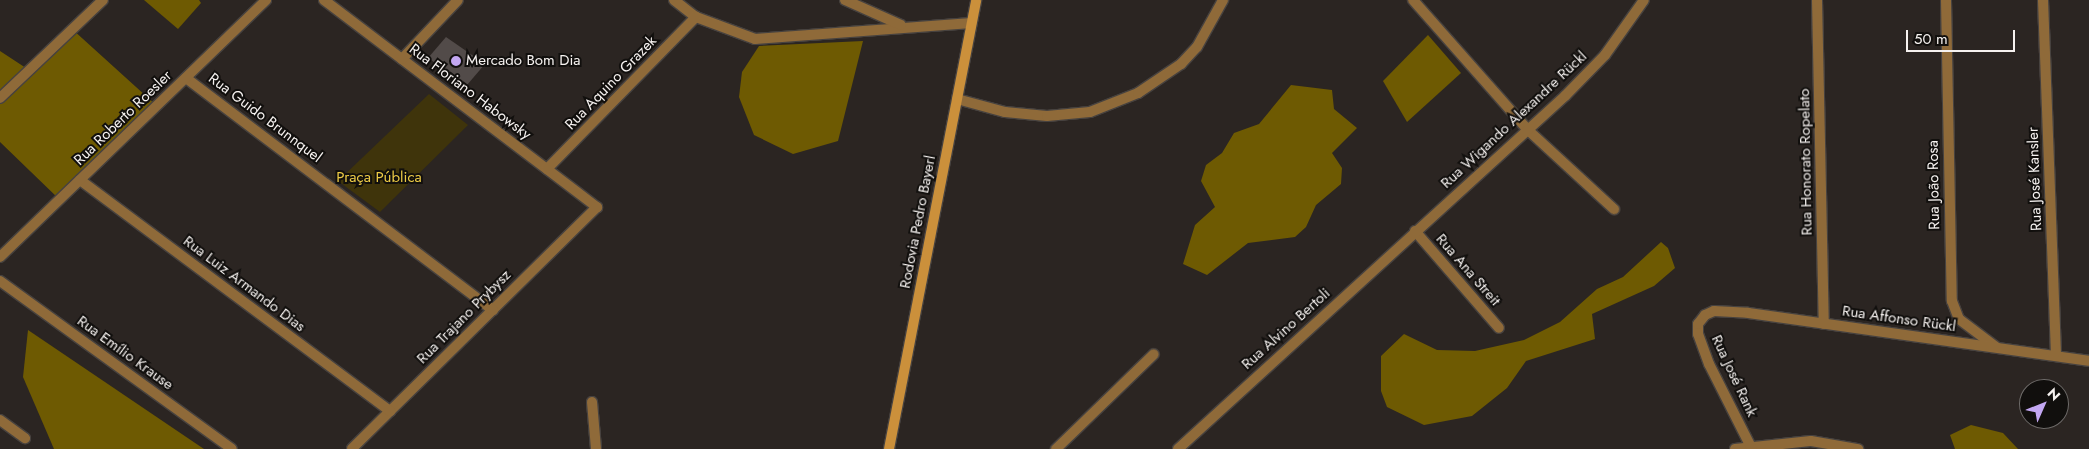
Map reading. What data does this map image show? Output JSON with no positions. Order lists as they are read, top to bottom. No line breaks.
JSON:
{"streets":{"main road":["Rodovia Pedro Bayerl"],"street":["Rua Aquino Grazek","Rua Floriano Habowsky","Rua Roberto Roesler","Rua Guido Brunnquel","Rua Wigando Alexandre Rückl","Rua Honorato Ropelato","Rua José Kansler","Rua João Rosa","Rua Ana Streit","Rua Luiz Armando Dias","Rua Trajano Prybysz","Rua Affonso Rückl","Rua Alvino Bertoli","Rua Emílio Krause","Rua José Rank"]},"crossings":[["Rua Aquino Grazek","Rua Floriano Habowsky"],["Rua Floriano Habowsky","Rua Trajano Prybysz"],["Rua Roberto Roesler","Rua Guido Brunnquel"],["Rua Roberto Roesler","Rua Luiz Armando Dias"],["Rua Guido Brunnquel","Rua Trajano Prybysz"],["Rua Wigando Alexandre Rückl","Rua Ana Streit"],["Rua Wigando Alexandre Rückl","Rua Alvino Bertoli"],["Rua Honorato Ropelato","Rua Affonso Rückl"],["Rua José Kansler","Rua Affonso Rückl"],["Rua João Rosa","Rua Affonso Rückl"],["Rua Ana Streit","Rua Alvino Bertoli"],["Rua Luiz Armando Dias","Rua Trajano Prybysz"],["Rua Affonso Rückl","Rua José Rank"]],"parks":["Praça Pública"],"places":["Mercado Bom Dia"],"scale_bar":"50 m","north":"top right"}
